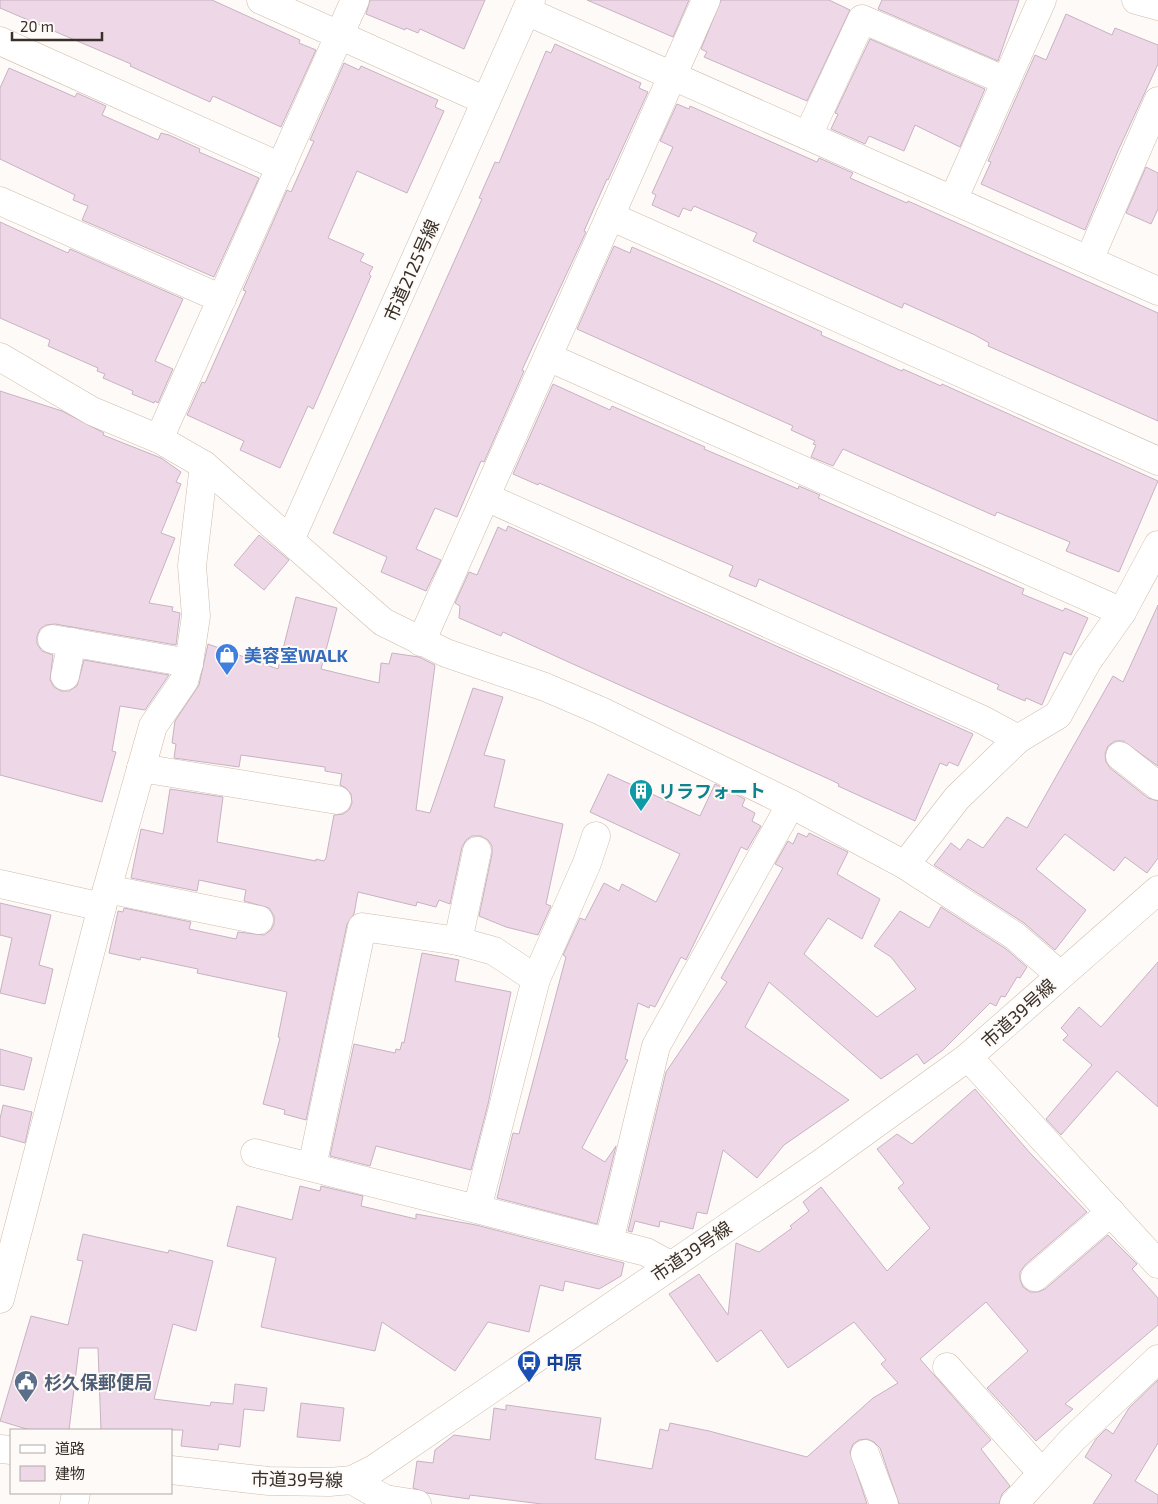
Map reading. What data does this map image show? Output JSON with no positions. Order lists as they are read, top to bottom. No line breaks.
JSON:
{"streets":{"street":["市道2125号線","市道39号線"]},"places":{"shop":["美容室WALK"],"building":["リラフォート"],"bus stop":["中原"],"public building":["杉久保郵便局"]},"legend":["道路","建物"],"scale_bar":"20 m"}
